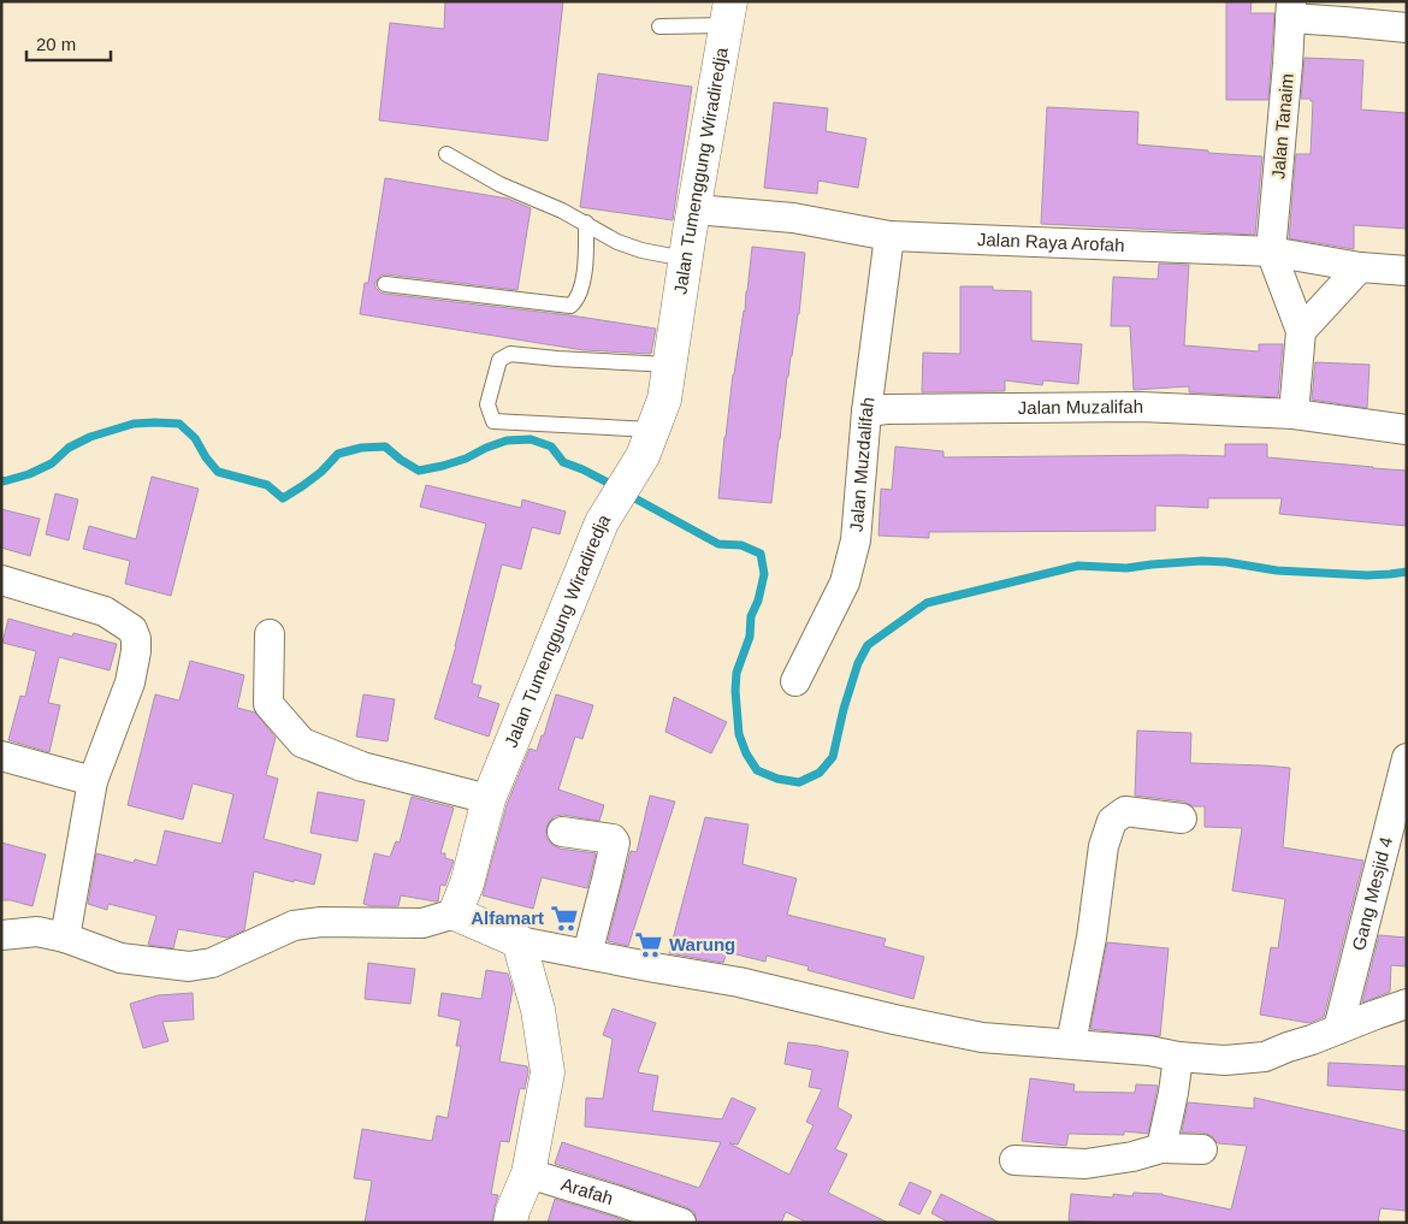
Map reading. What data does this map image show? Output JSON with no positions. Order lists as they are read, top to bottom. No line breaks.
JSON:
{"streets":{"street":["Jalan Tanaim","Jalan Tumenggung Wiradiredja","Jalan Raya Arofah","Jalan Muzalifah","Jalan Muzdalifah","Gang Mesjid 4","Arafah"]},"crossings":[["Jalan Tanaim","Jalan Raya Arofah"],["Jalan Tumenggung Wiradiredja","Jalan Raya Arofah"],["Jalan Raya Arofah","Jalan Muzdalifah"],["Jalan Muzalifah","Jalan Muzdalifah"]],"places":{"supermarket":["Alfamart","Warung"]},"scale_bar":"20 m"}
